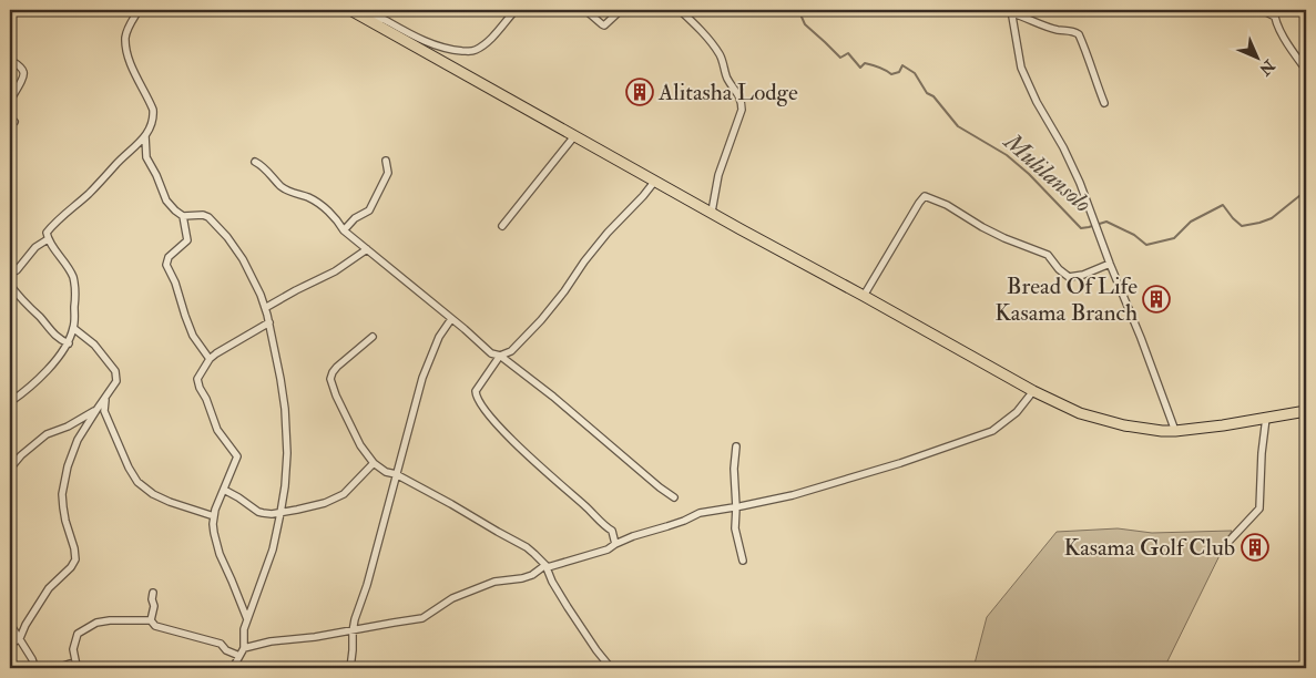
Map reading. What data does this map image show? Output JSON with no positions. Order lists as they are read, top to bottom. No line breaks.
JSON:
{"water":["Mulilansolo"],"places":{"building":["Alitasha Lodge","Bread Of Life Kasama Branch","Kasama Golf Club"]},"north":"bottom right"}
